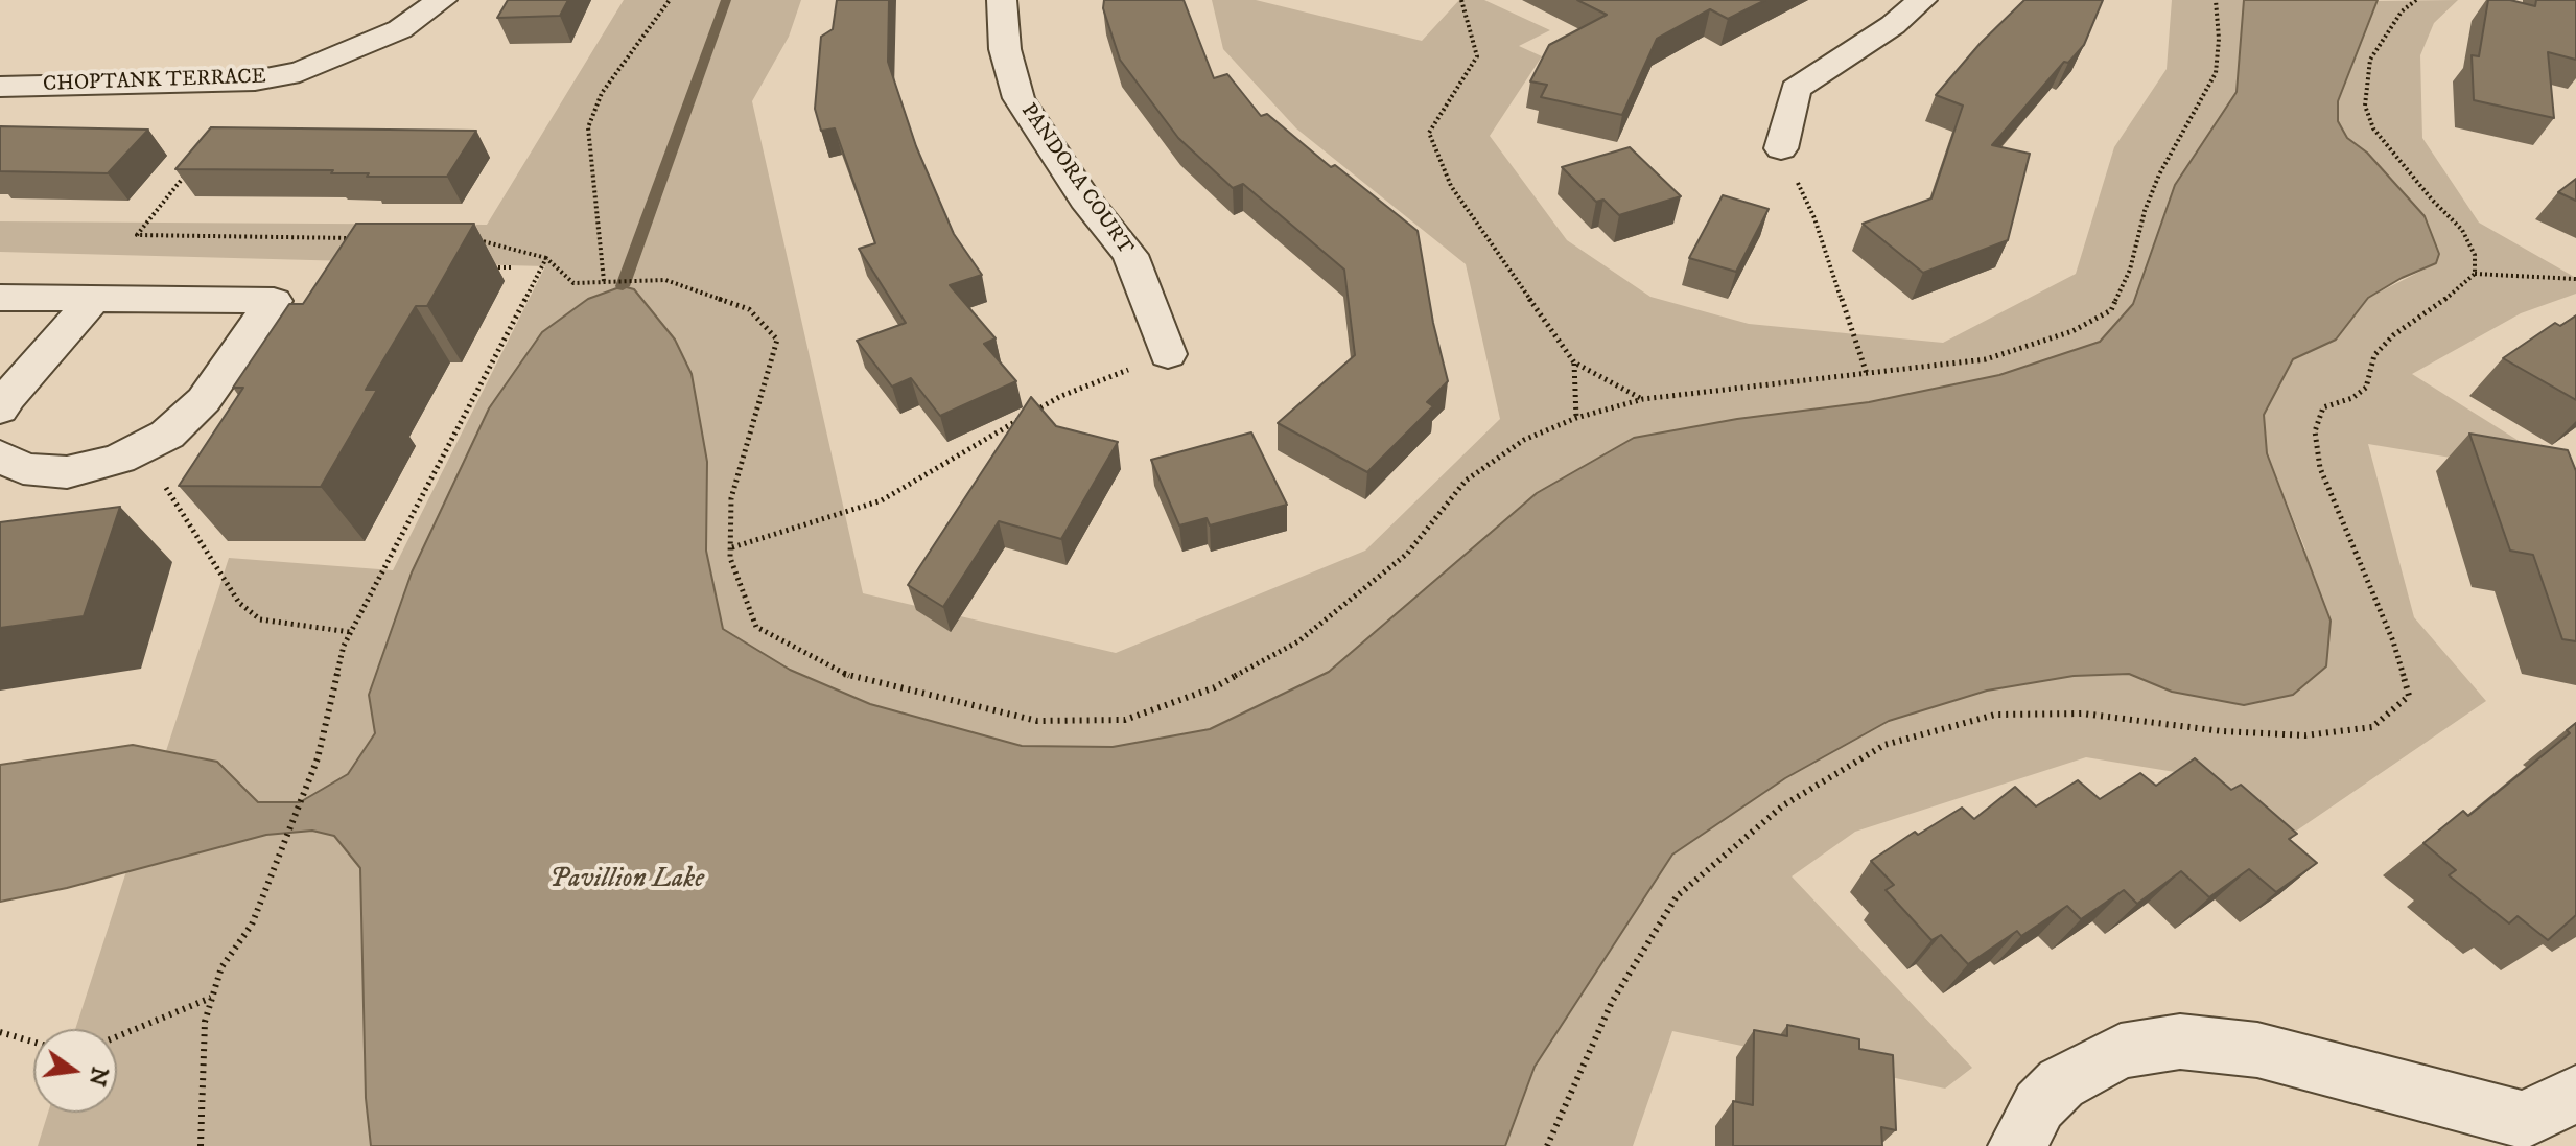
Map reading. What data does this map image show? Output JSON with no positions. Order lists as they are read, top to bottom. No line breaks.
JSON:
{"streets":{"street":["CHOPTANK TERRACE","PANDORA COURT"]},"water":["Pavillion Lake"],"north":"right"}
